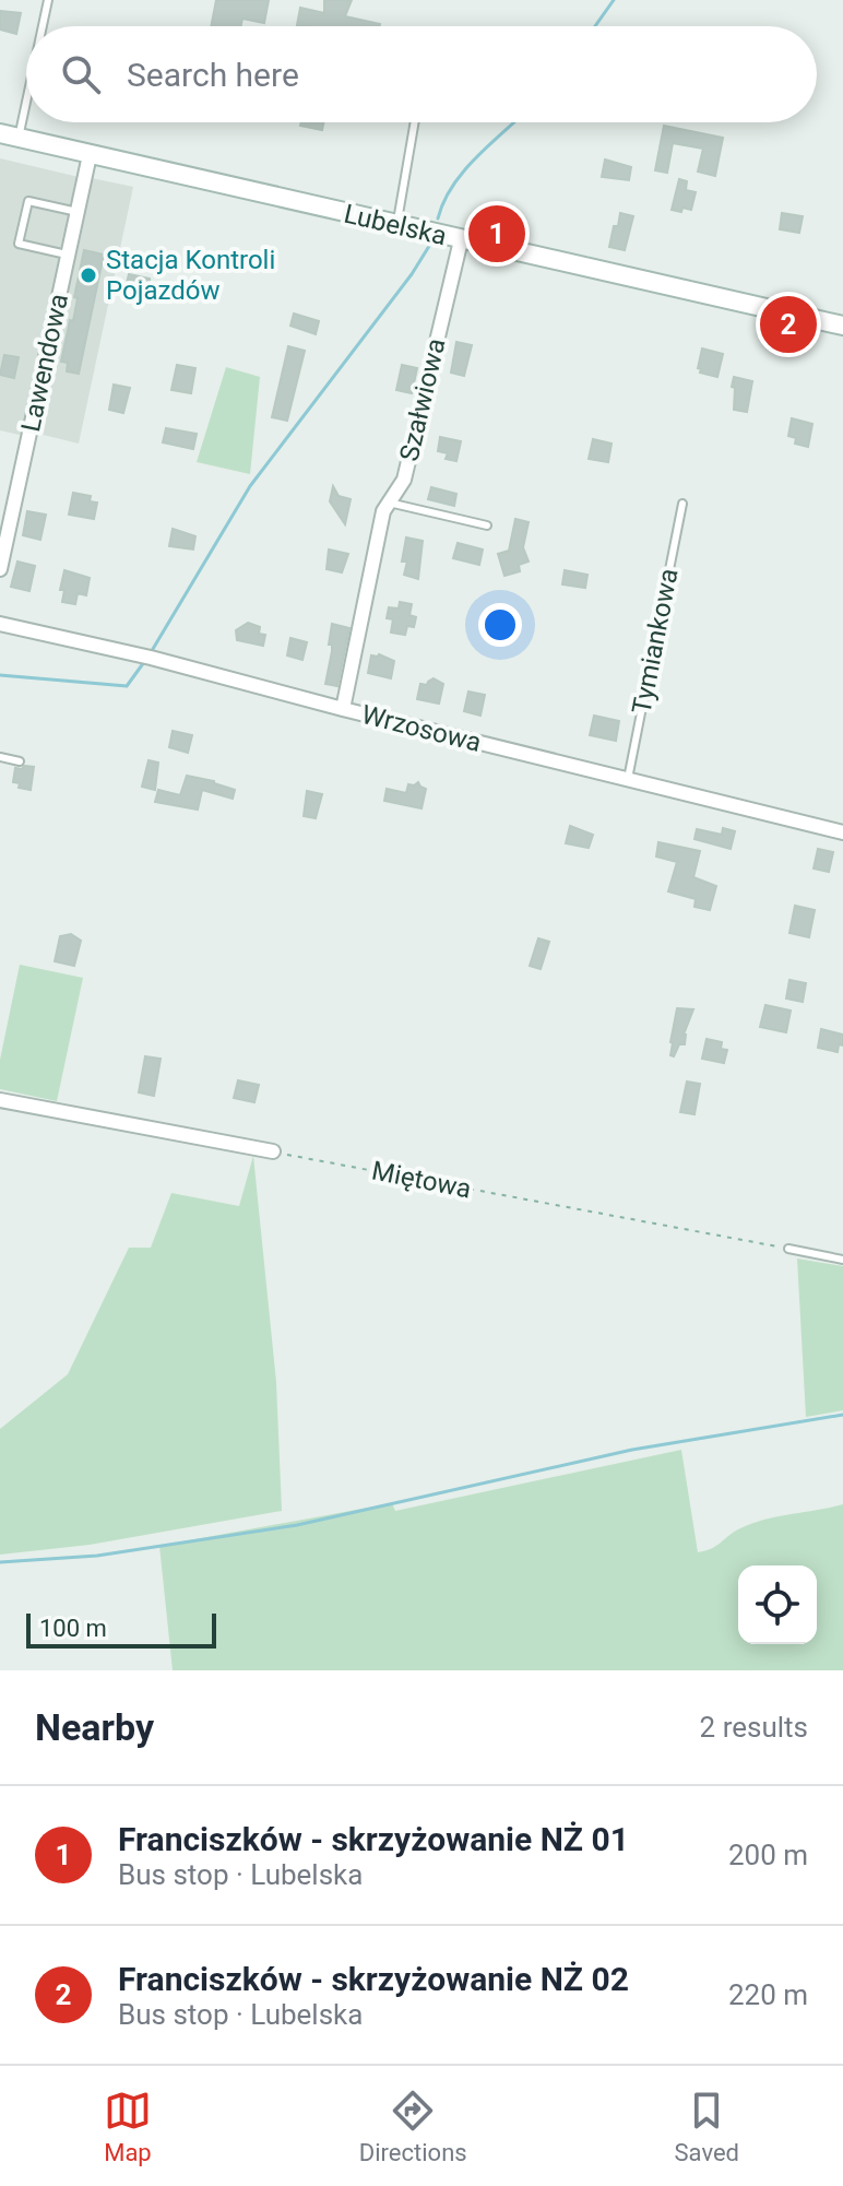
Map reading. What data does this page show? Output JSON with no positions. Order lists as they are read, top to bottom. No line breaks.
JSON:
{"streets":{"main road":["Lubelska"],"street":["Lawendowa","Szałwiowa","Wrzosowa"],"lane":["Tymiankowa"],"path":["Miętowa"]},"crossings":[["Lubelska","Lawendowa"],["Lubelska","Szałwiowa"],["Szałwiowa","Wrzosowa"],["Tymiankowa","Wrzosowa"]],"places":["Stacja Kontroli Pojazdów"],"scale_bar":"100 m","page":{"search":"Search here","pins":["1","2"],"scale":"100 m","heading":["Nearby","2 results"],"list":[{"mark":"1","name":"Franciszków - skrzyżowanie NŻ 01","note":"Bus stop · Lubelska","value":"200 m"},{"mark":"2","name":"Franciszków - skrzyżowanie NŻ 02","note":"Bus stop · Lubelska","value":"220 m"}],"nav":["Map","Directions","Saved"]}}
